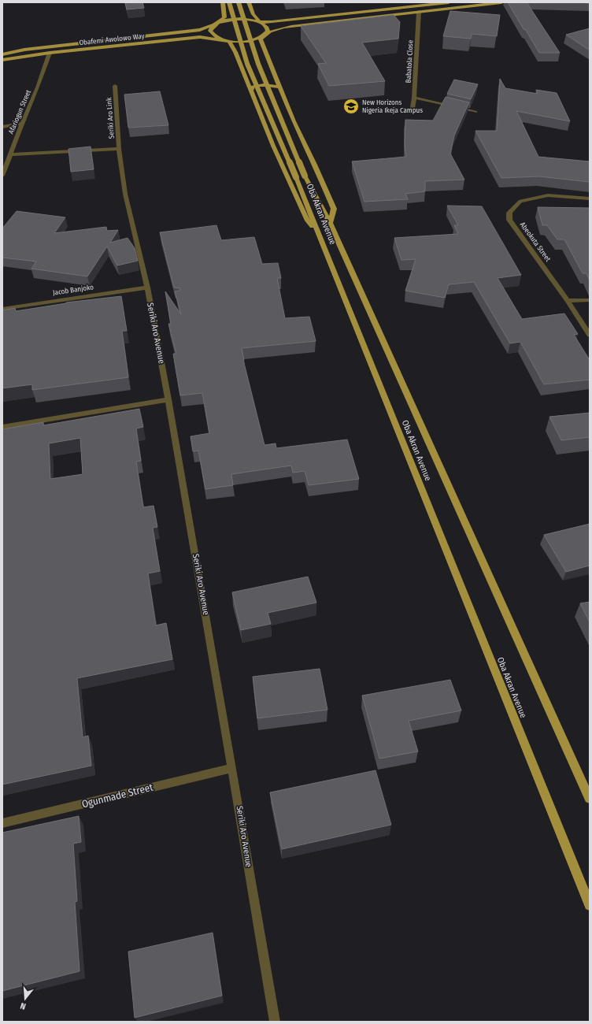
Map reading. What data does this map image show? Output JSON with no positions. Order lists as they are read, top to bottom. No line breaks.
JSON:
{"streets":{"main road":["Obafemi Awolowo Way","Oba Akran Avenue"],"street":["Babatola Close","Afariogun Street","Seriki Aro Link","Abeokuta Street","Jacob Banjoko","Seriki Aro Avenue","Ogunmade Street"]},"crossings":[["Obafemi Awolowo Way","Afariogun Street"],["Seriki Aro Link","Seriki Aro Avenue"],["Jacob Banjoko","Seriki Aro Avenue"],["Seriki Aro Avenue","Ogunmade Street"]],"places":{"school or university":["New Horizons Nigeria Ikeja Campus"]},"north":"bottom"}
